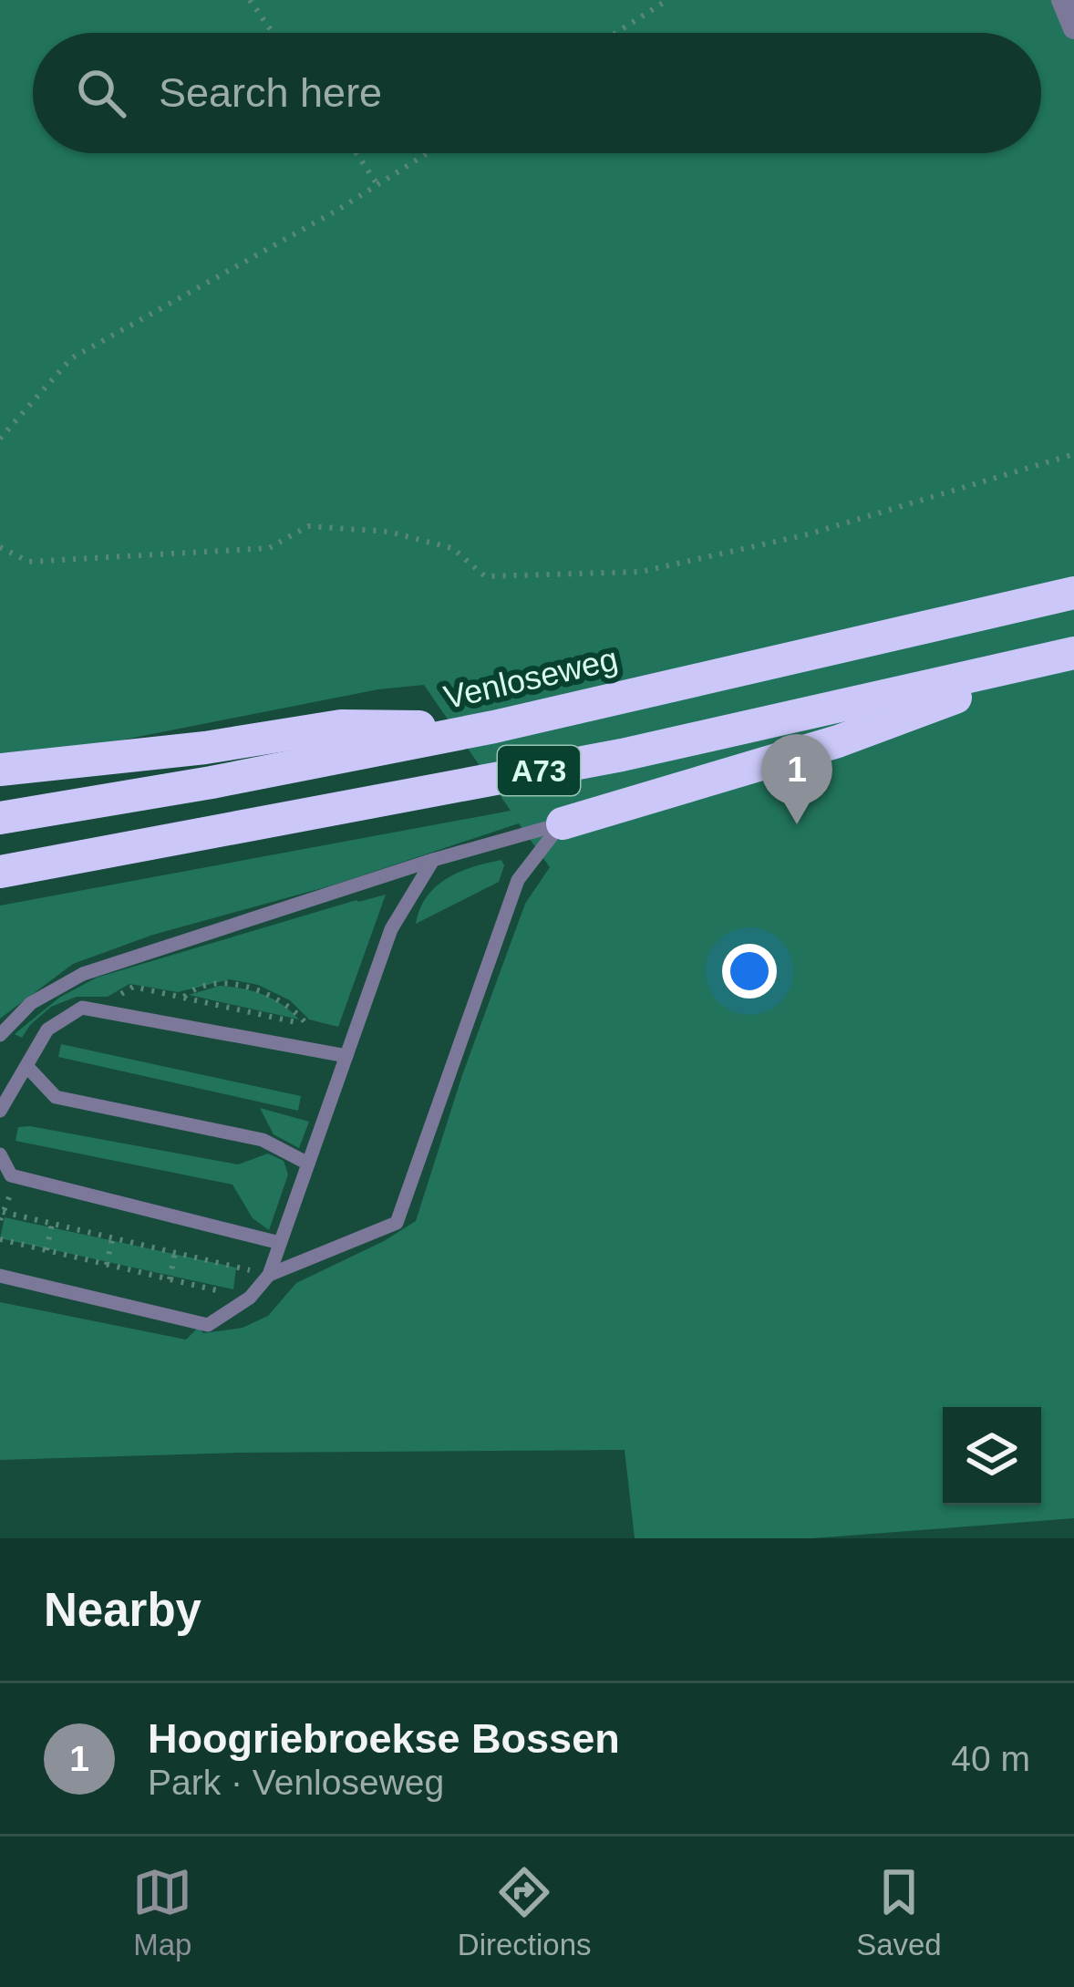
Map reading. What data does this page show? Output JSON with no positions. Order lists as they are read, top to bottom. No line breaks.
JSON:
{"streets":{"highway":["Venloseweg","A73"]},"crossings":[["Venloseweg","A73"]],"page":{"search":"Search here","pins":"1","heading":"Nearby","list":[{"mark":"1","name":"Hoogriebroekse Bossen","note":"Park · Venloseweg","value":"40 m"}],"nav":["Map","Directions","Saved"]}}
